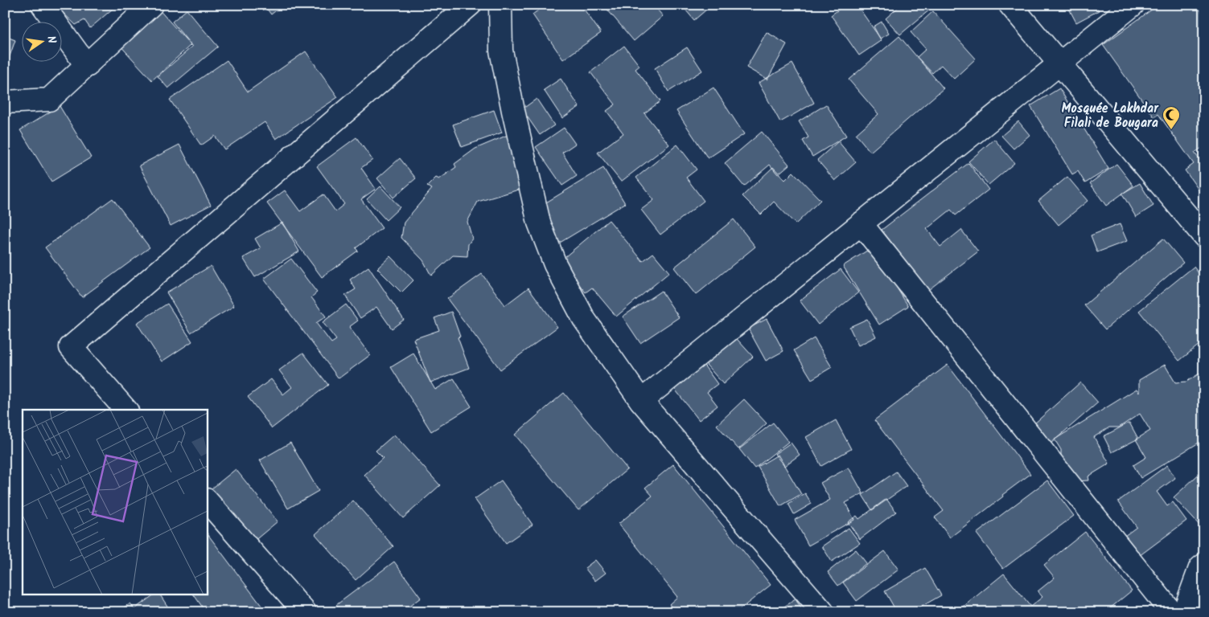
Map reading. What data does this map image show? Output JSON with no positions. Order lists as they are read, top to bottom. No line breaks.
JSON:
{"places":{"mosque":["Mosquée Lakhdar Filali de Bougara"]},"north":"right"}
